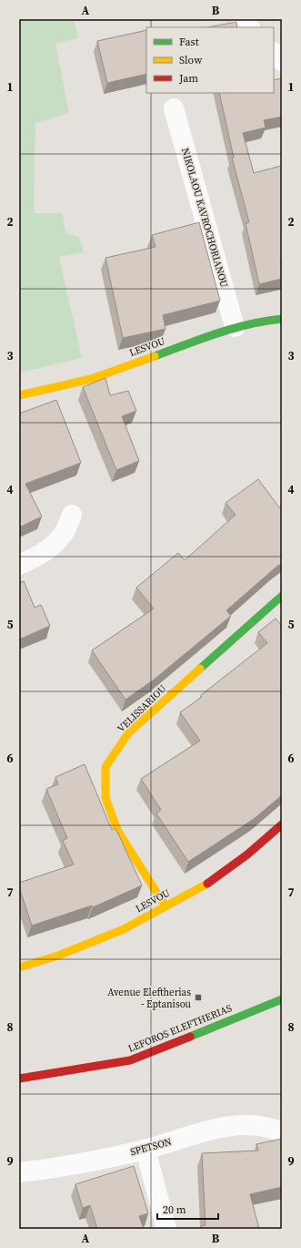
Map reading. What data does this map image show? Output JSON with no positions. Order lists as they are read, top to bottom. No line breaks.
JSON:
{"streets":{"street":["NIKOLAOU KAVROCHORIANOU","LESVOU","VELISSARIOU","LEFOROS ELEFTHERIAS","SPETSON"]},"crossings":[["NIKOLAOU KAVROCHORIANOU","LESVOU"],["LESVOU","VELISSARIOU"]],"places":{"transit":["Avenue Eleftherias - Eptanisou"]},"legend":["Fast","Slow","Jam"],"scale_bar":"20 m","grid":{"columns":["A","B"],"rows":["1","2","3","4","5","6","7","8","9"]}}
